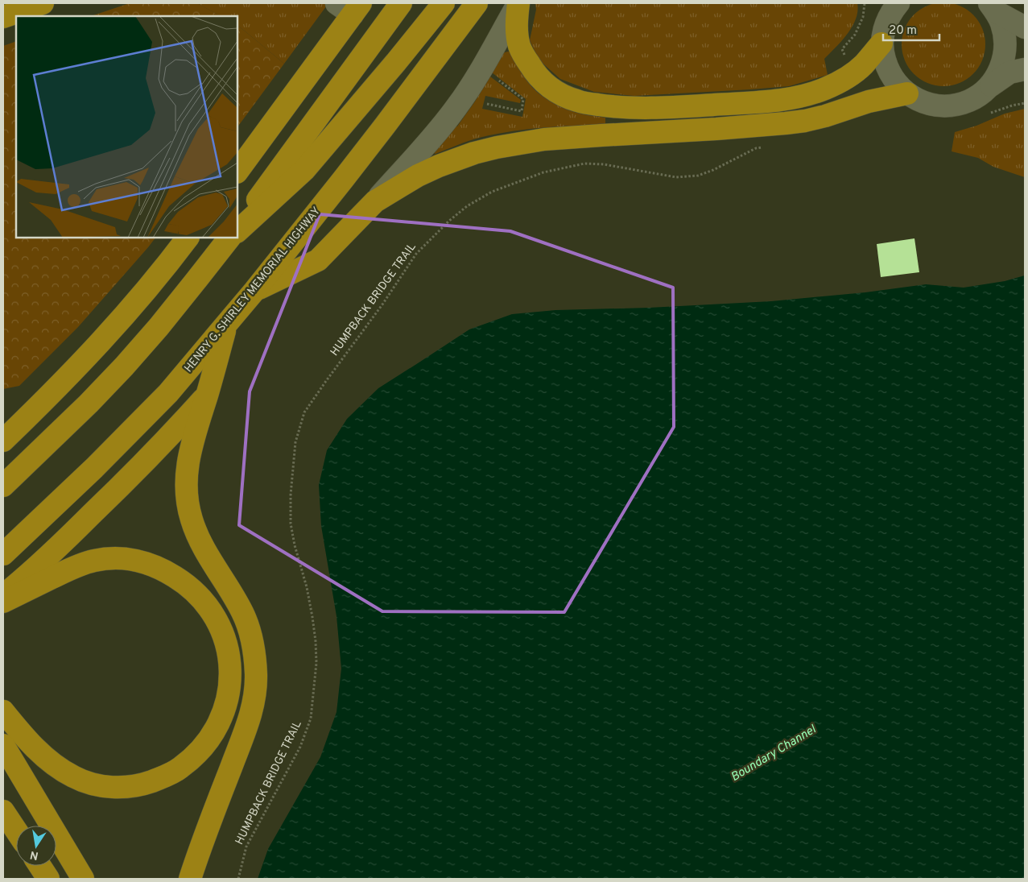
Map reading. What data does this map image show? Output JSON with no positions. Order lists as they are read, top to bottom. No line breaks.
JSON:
{"streets":{"highway":["HENRY G. SHIRLEY MEMORIAL HIGHWAY"],"path":["HUMPBACK BRIDGE TRAIL"]},"water":["Boundary Channel"],"scale_bar":"20 m","north":"bottom"}
